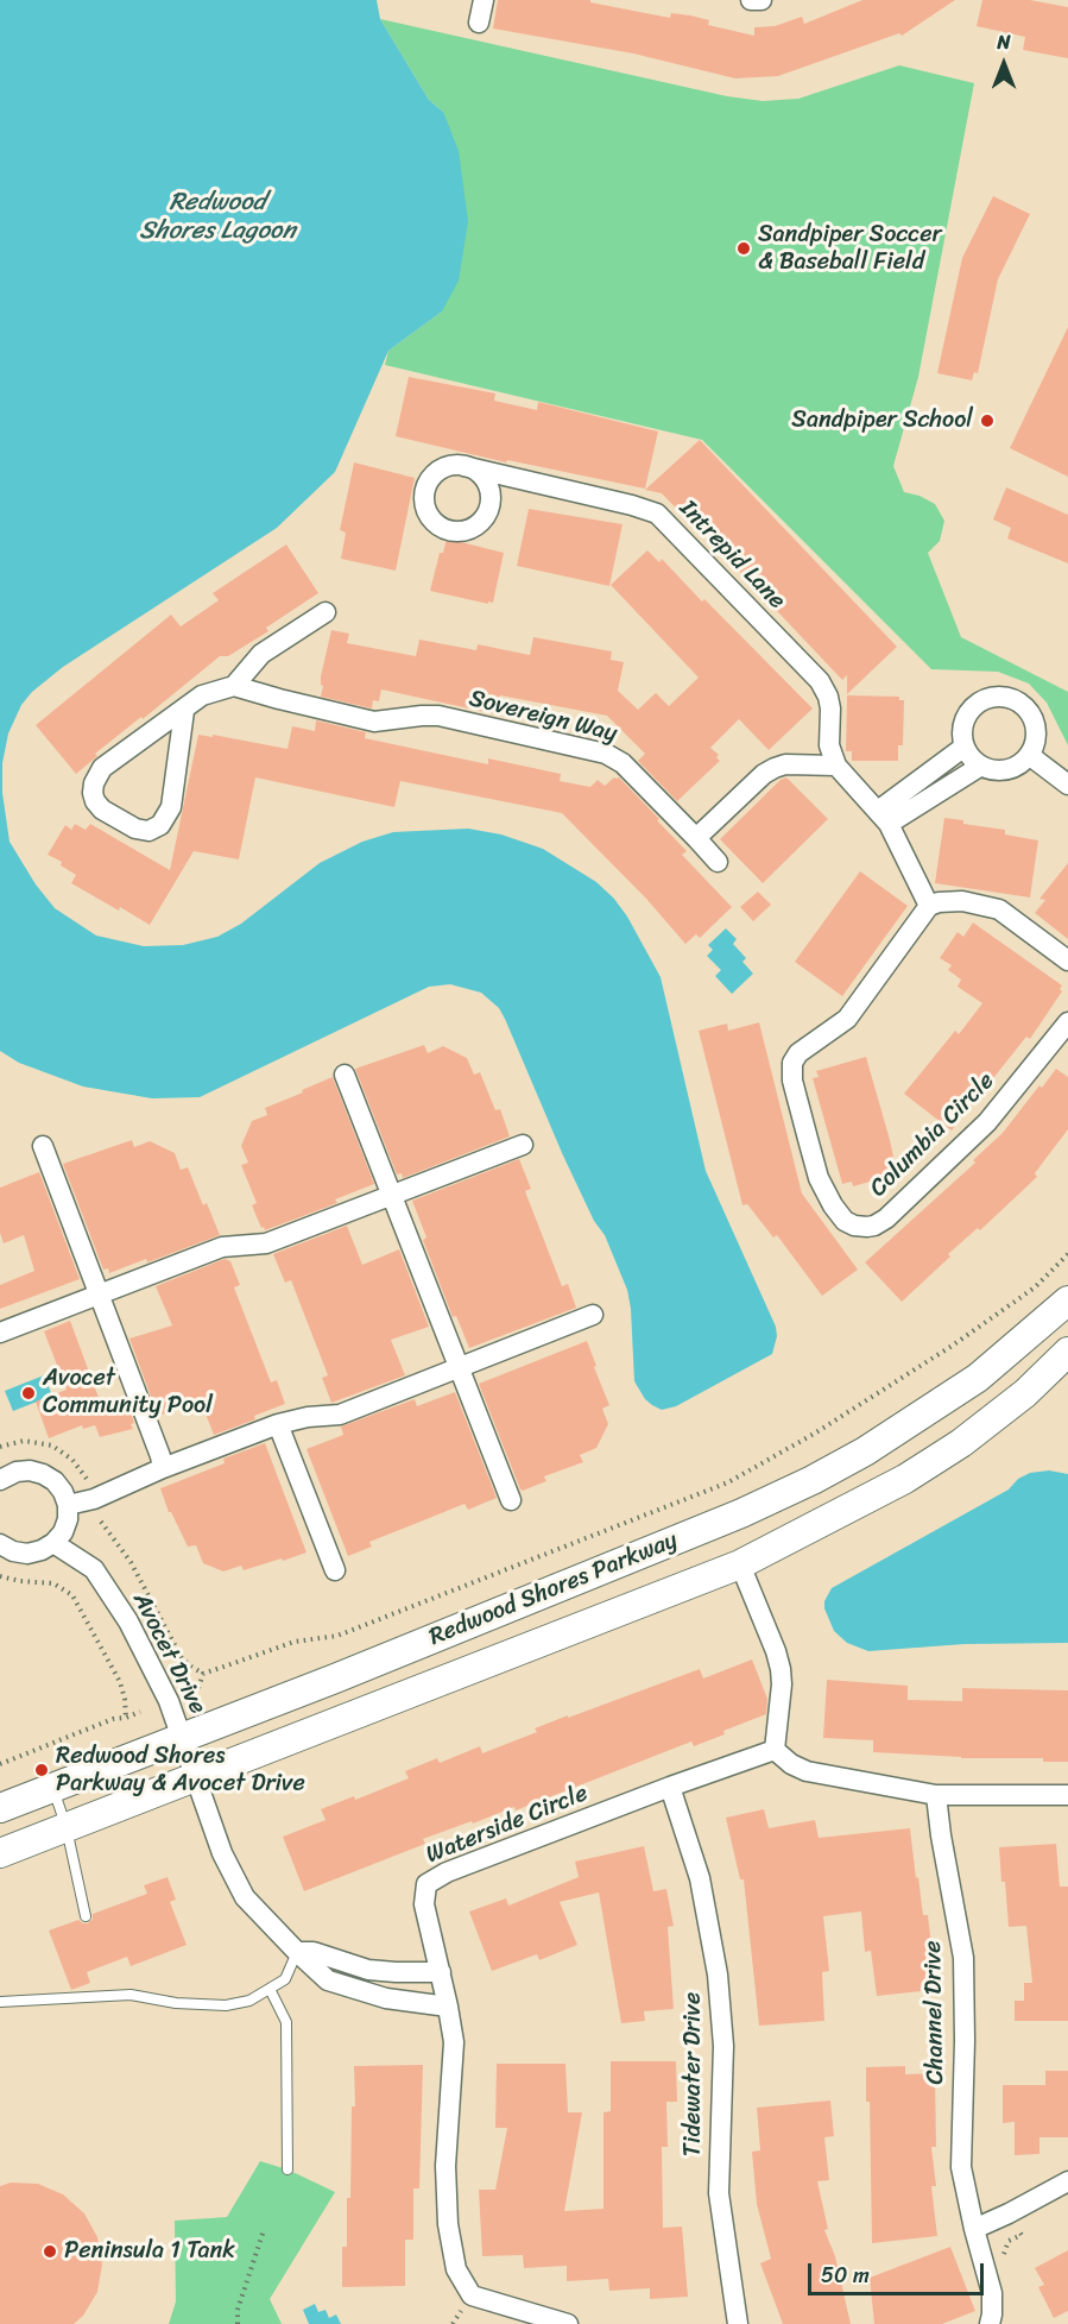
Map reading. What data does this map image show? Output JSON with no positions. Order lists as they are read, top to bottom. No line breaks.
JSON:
{"streets":{"main road":["Redwood Shores Parkway"],"street":["Intrepid Lane","Sovereign Way","Columbia Circle","Avocet Drive","Waterside Circle","Channel Drive","Tidewater Drive"]},"crossings":[["Redwood Shores Parkway","Avocet Drive"],["Avocet Drive","Waterside Circle"],["Waterside Circle","Tidewater Drive"]],"water":["Redwood Shores Lagoon"],"places":["Sandpiper Soccer & Baseball Field","Sandpiper School","Avocet Community Pool","Redwood Shores Parkway & Avocet Drive","Peninsula 1 Tank"],"scale_bar":"50 m","north":"top"}
